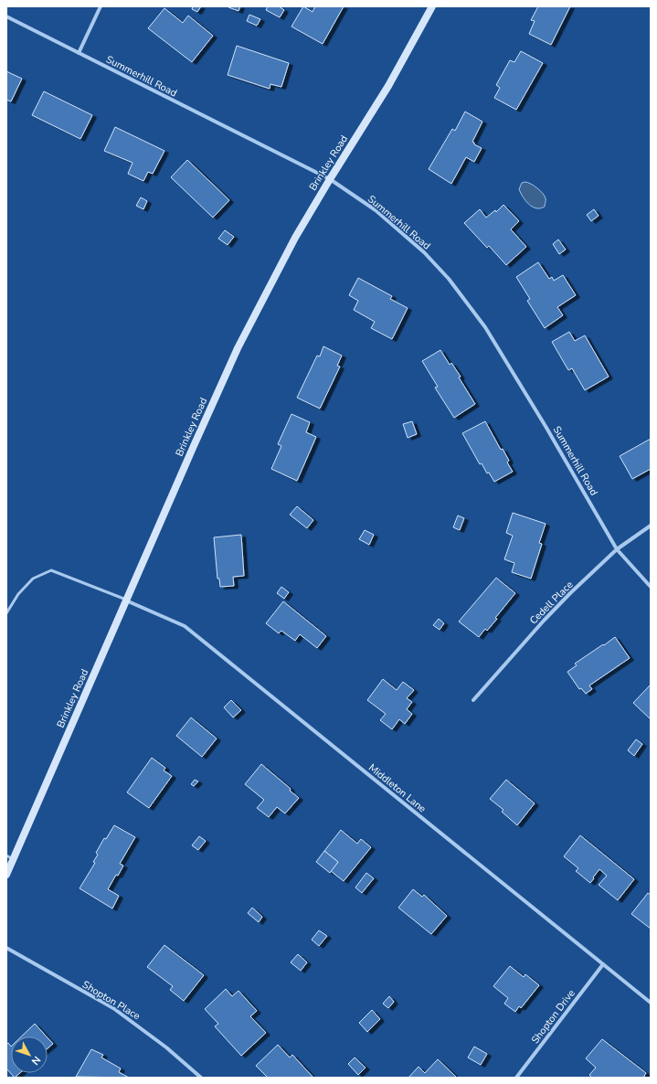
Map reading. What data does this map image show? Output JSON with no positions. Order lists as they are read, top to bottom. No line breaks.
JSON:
{"streets":{"main road":["Brinkley Road"],"street":["Summerhill Road","Cedell Place","Middleton Lane","Shopton Place","Shopton Drive"]},"crossings":[["Summerhill Road","Brinkley Road"],["Summerhill Road","Cedell Place"],["Brinkley Road","Middleton Lane"],["Middleton Lane","Shopton Drive"]],"north":"bottom right"}
